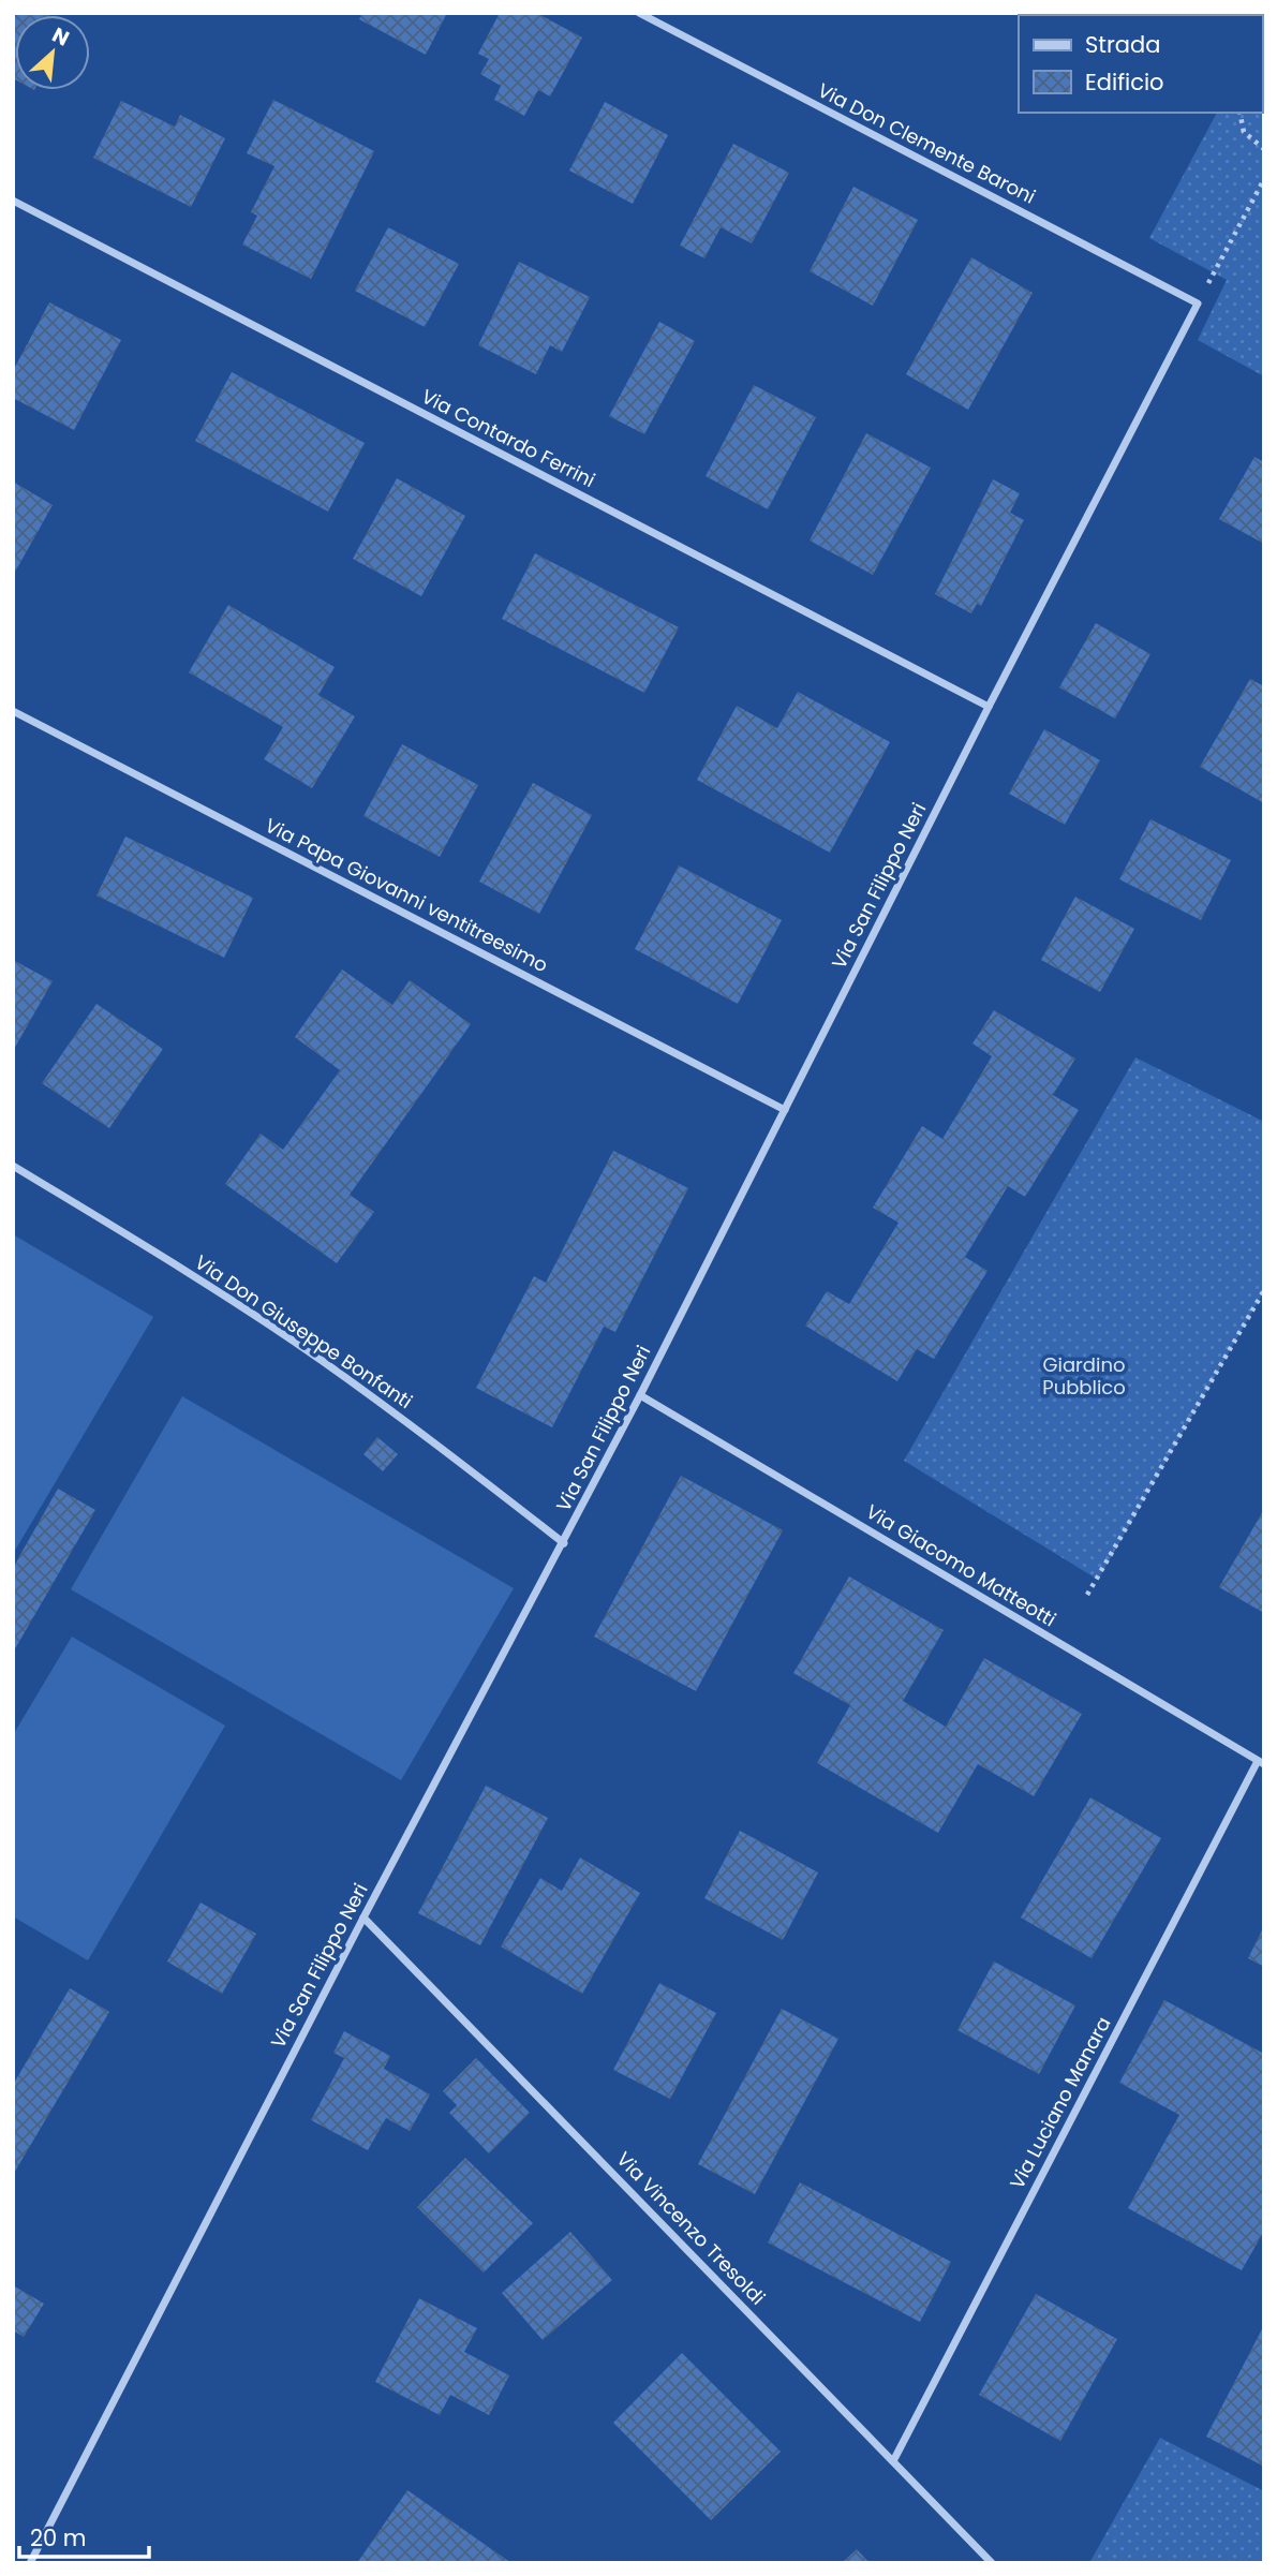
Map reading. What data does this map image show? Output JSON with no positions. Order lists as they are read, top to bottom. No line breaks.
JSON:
{"streets":{"street":["Via Don Clemente Baroni","Via Contardo Ferrini","Via San Filippo Neri","Via Papa Giovanni ventitreesimo","Via Don Giuseppe Bonfanti","Via Giacomo Matteotti","Via Luciano Manara","Via Vincenzo Tresoldi"]},"crossings":[["Via Don Clemente Baroni","Via San Filippo Neri"],["Via Contardo Ferrini","Via San Filippo Neri"],["Via San Filippo Neri","Via Papa Giovanni ventitreesimo"],["Via San Filippo Neri","Via Don Giuseppe Bonfanti"],["Via San Filippo Neri","Via Giacomo Matteotti"],["Via San Filippo Neri","Via Vincenzo Tresoldi"],["Via Giacomo Matteotti","Via Luciano Manara"],["Via Luciano Manara","Via Vincenzo Tresoldi"]],"parks":["Giardino Pubblico"],"legend":["Strada","Edificio"],"scale_bar":"20 m","north":"top right"}
